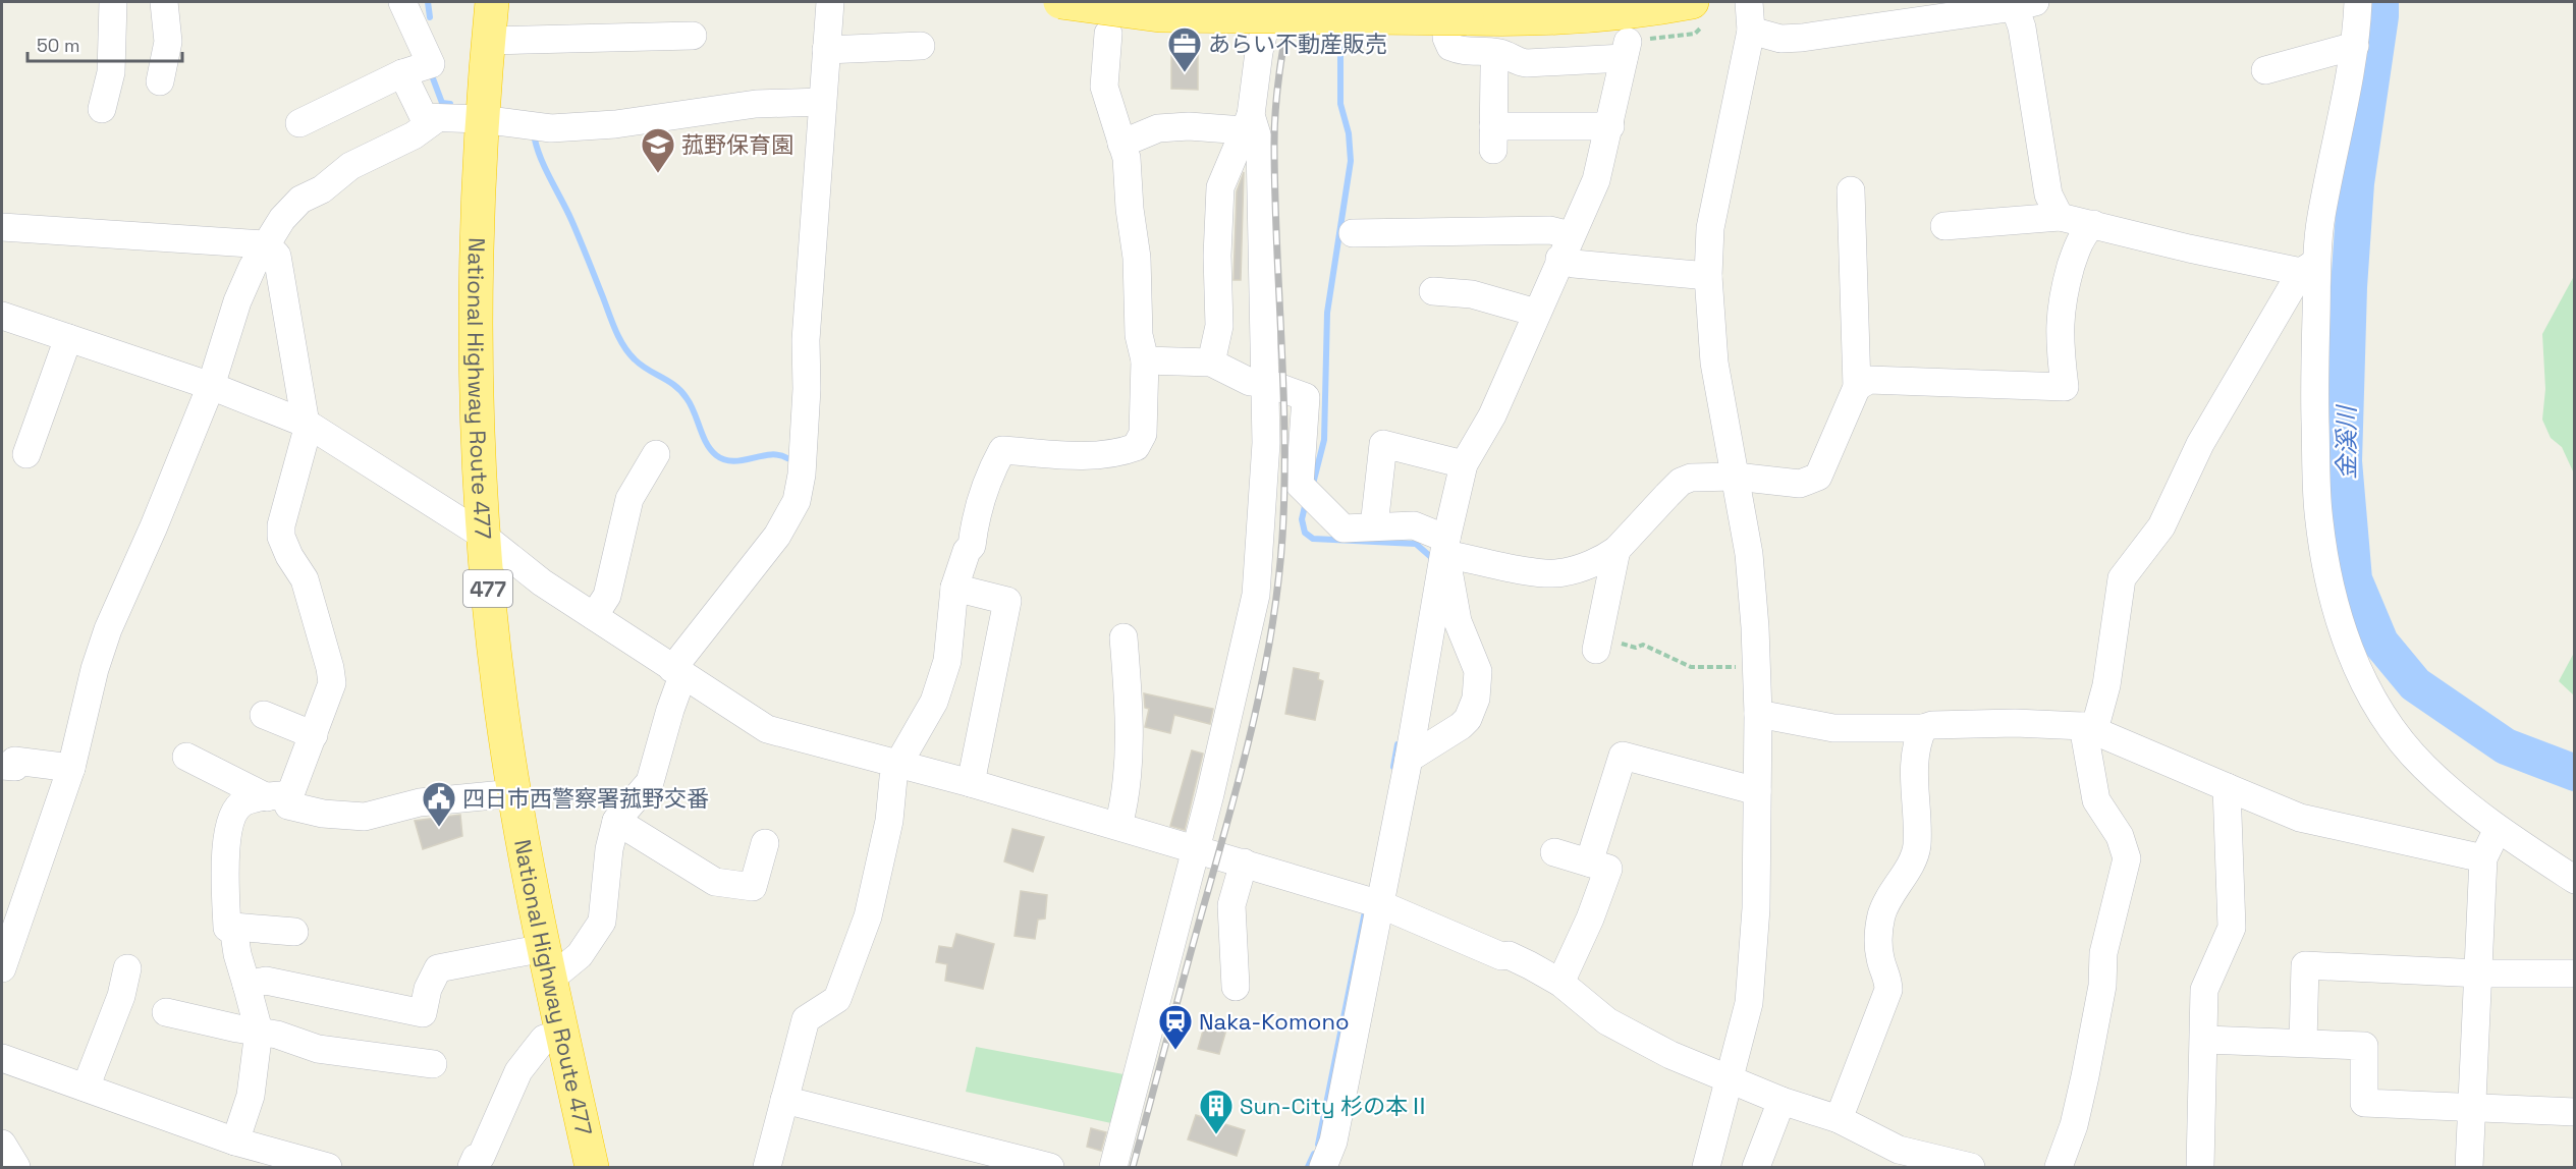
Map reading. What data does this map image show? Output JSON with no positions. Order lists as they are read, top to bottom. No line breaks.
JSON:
{"streets":{"highway":["National Highway Route 477","477"]},"water":["金溪川"],"places":{"office":["あらい不動産販売"],"school or university":["菰野保育園"],"public building":["四日市西警察署菰野交番"],"station":["Naka-Komono"],"building":["Sun-City 杉の本Ⅱ"]},"scale_bar":"50 m"}
